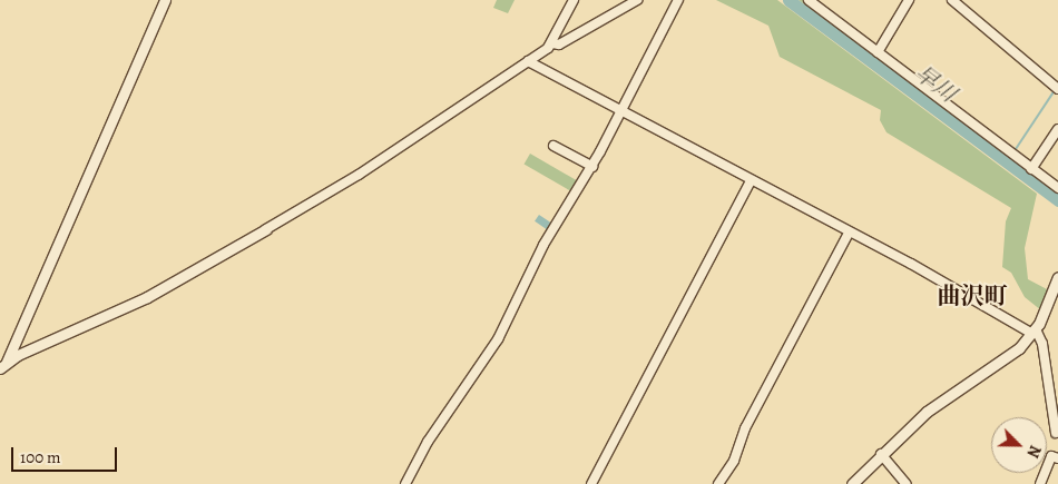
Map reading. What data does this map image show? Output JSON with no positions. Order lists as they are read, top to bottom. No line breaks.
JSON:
{"districts":["曲沢町"],"water":["早川"],"scale_bar":"100 m","north":"bottom right"}
